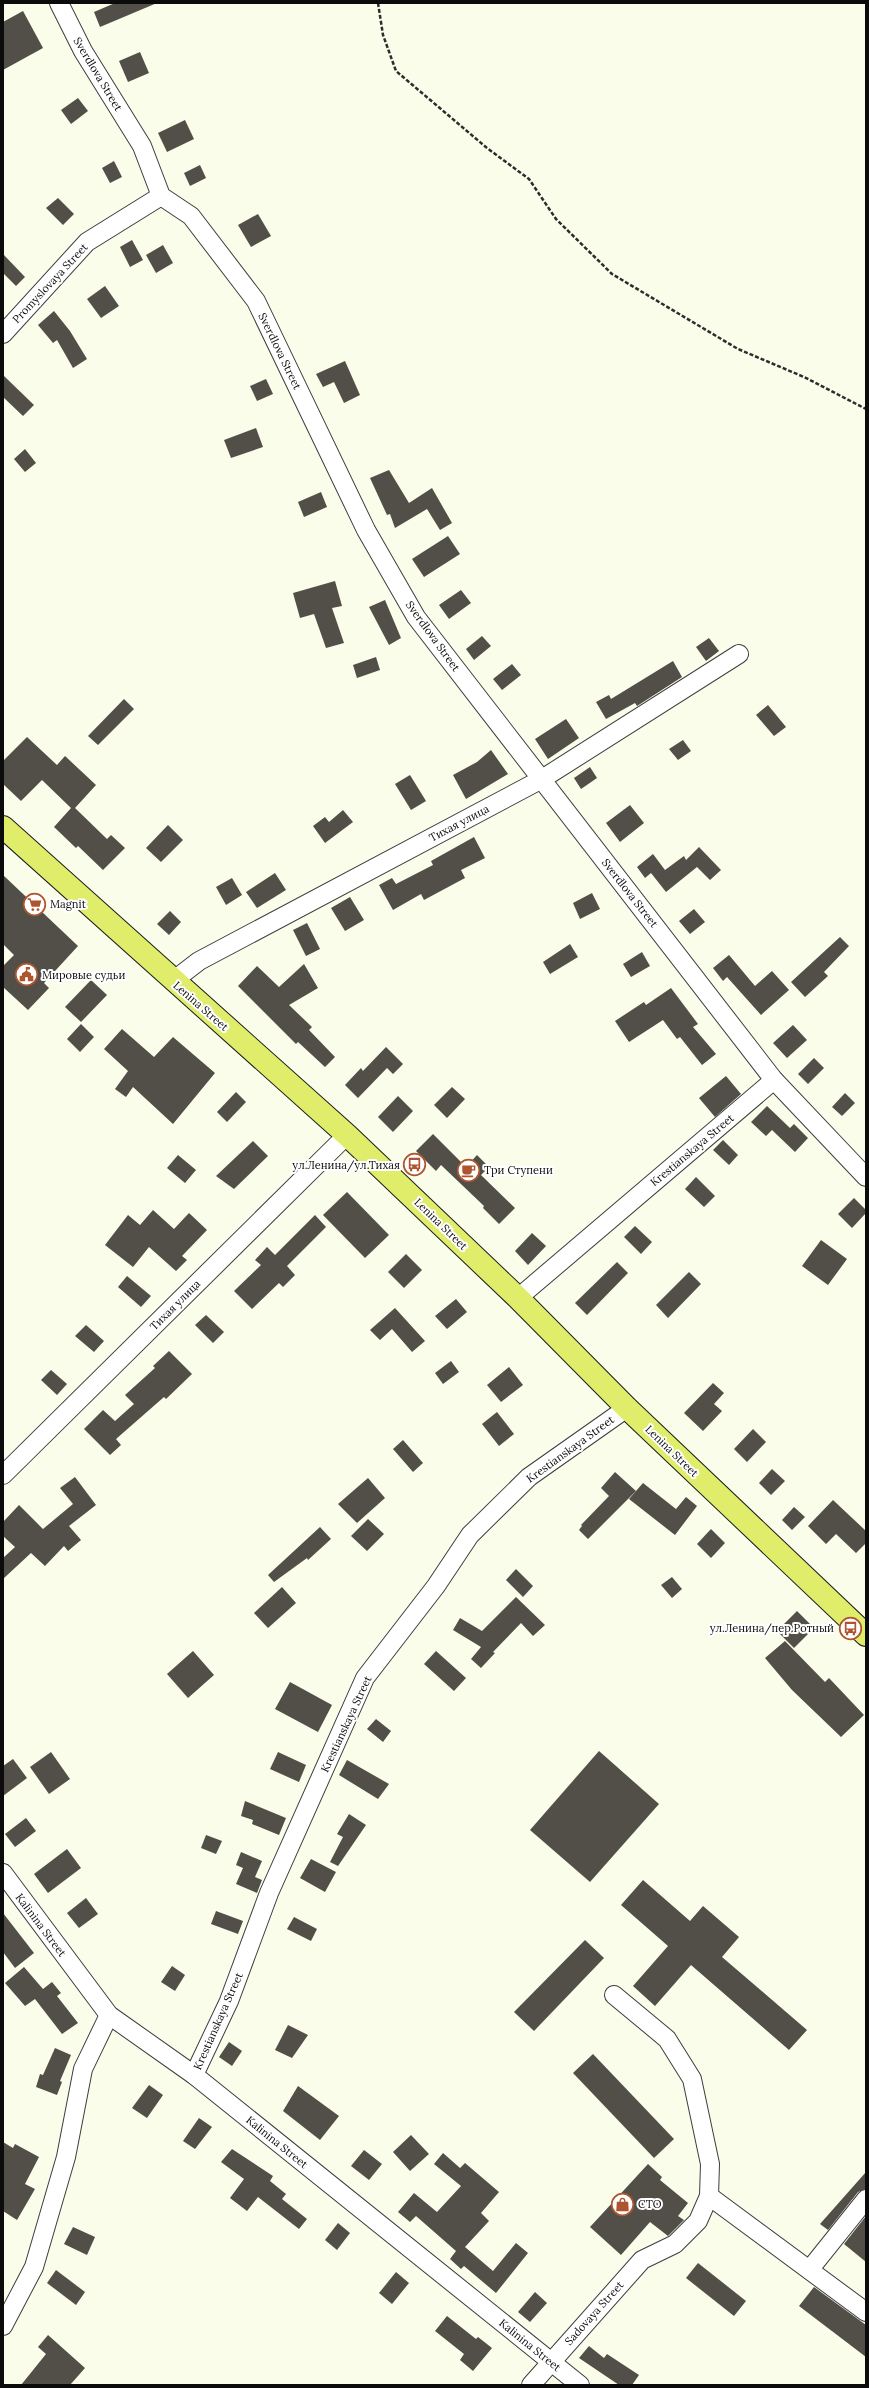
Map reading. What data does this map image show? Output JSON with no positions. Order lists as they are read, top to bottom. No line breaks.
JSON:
{"streets":{"main road":["Lenina Street"],"street":["Sverdlova Street","Promyslovaya Street","Тихая улица","Krestianskaya Street","Kalinina Street","Sadovaya Street"]},"crossings":[["Sverdlova Street","Promyslovaya Street"],["Sverdlova Street","Тихая улица"],["Sverdlova Street","Krestianskaya Street"],["Тихая улица","Lenina Street"],["Lenina Street","Krestianskaya Street"],["Krestianskaya Street","Kalinina Street"],["Kalinina Street","Sadovaya Street"]],"places":{"supermarket":["Magnit"],"public building":["Мировые судьи"],"bus stop":["ул.Ленина/ул.Тихая","ул.Ленина/пер.Ротный"],"cafe":["Три Ступени"],"shop":["СТО"]}}
